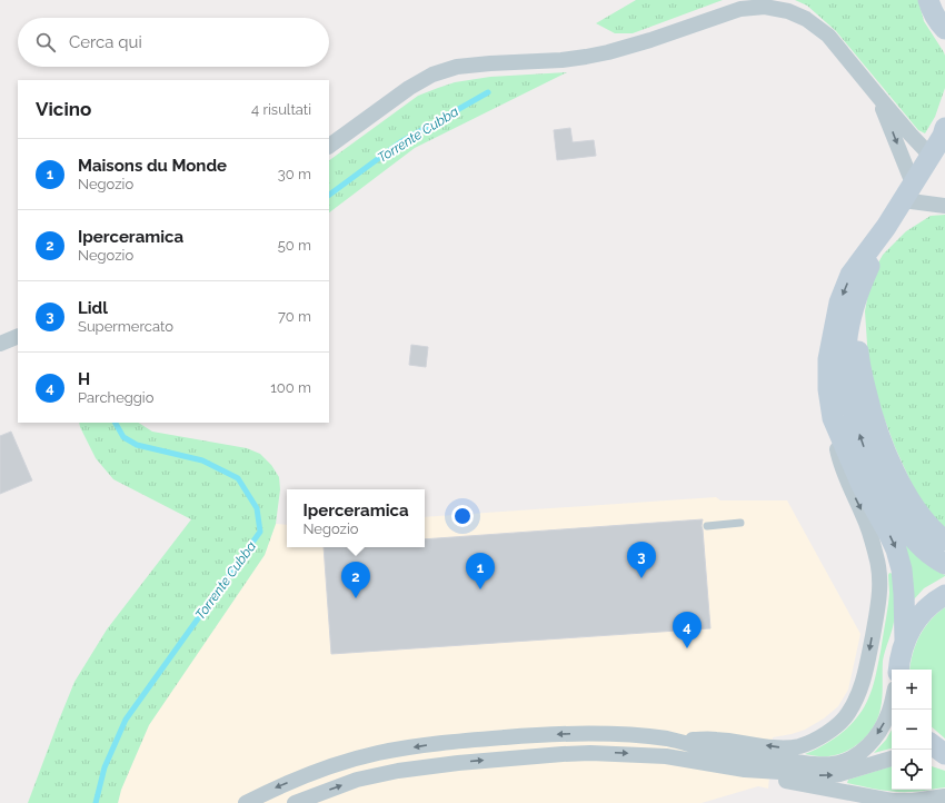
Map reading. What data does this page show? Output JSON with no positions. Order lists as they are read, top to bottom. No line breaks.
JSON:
{"water":["Torrente Cubba"],"page":{"search":"Cerca qui","heading":["Vicino","4 risultati"],"list":[{"mark":"1","name":"Maisons du Monde","note":"Negozio","value":"30 m"},{"mark":"2","name":"Iperceramica","note":"Negozio","value":"50 m"},{"mark":"3","name":"Lidl","note":"Supermercato","value":"70 m"},{"mark":"4","name":"H","note":"Parcheggio","value":"100 m"}],"popup":["Iperceramica","Negozio"],"pins":["3","1","2","4"],"map_buttons":["+","−"]}}
